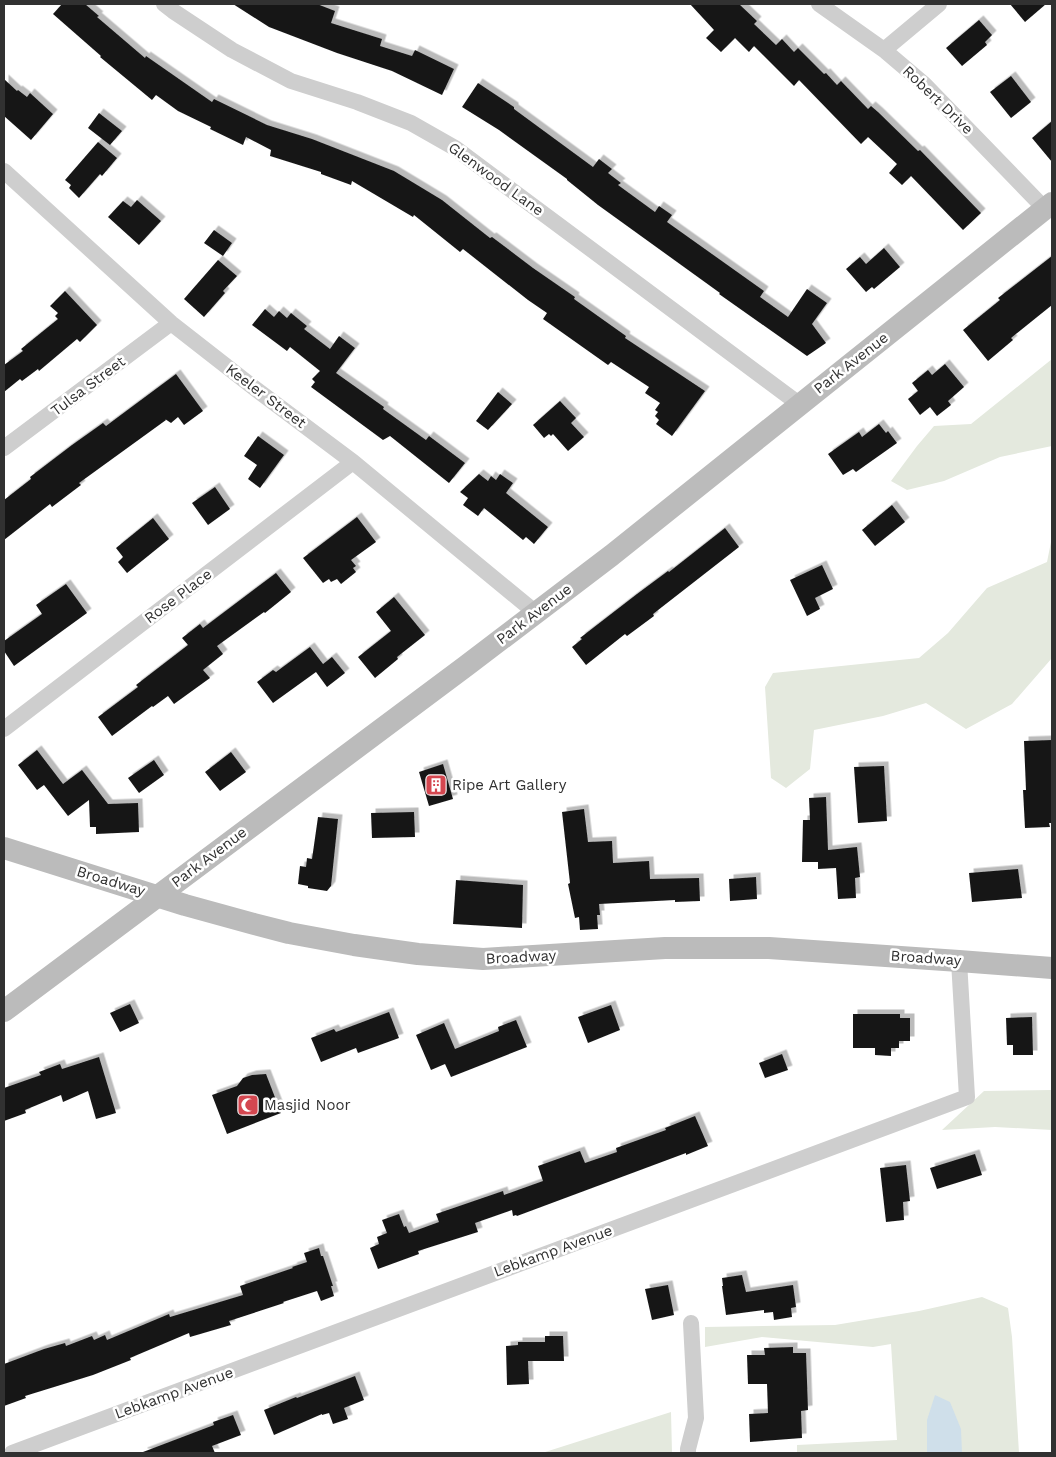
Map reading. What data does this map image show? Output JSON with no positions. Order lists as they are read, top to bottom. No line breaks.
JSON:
{"streets":{"main road":["Park Avenue","Broadway"],"street":["Robert Drive","Glenwood Lane","Tulsa Street","Keeler Street","Rose Place","Lebkamp Avenue"]},"crossings":[["Robert Drive","Park Avenue"],["Glenwood Lane","Park Avenue"],["Park Avenue","Keeler Street"],["Park Avenue","Broadway"],["Tulsa Street","Keeler Street"],["Keeler Street","Rose Place"],["Broadway","Lebkamp Avenue"]],"places":{"building":["Ripe Art Gallery"],"mosque":["Masjid Noor"]}}
